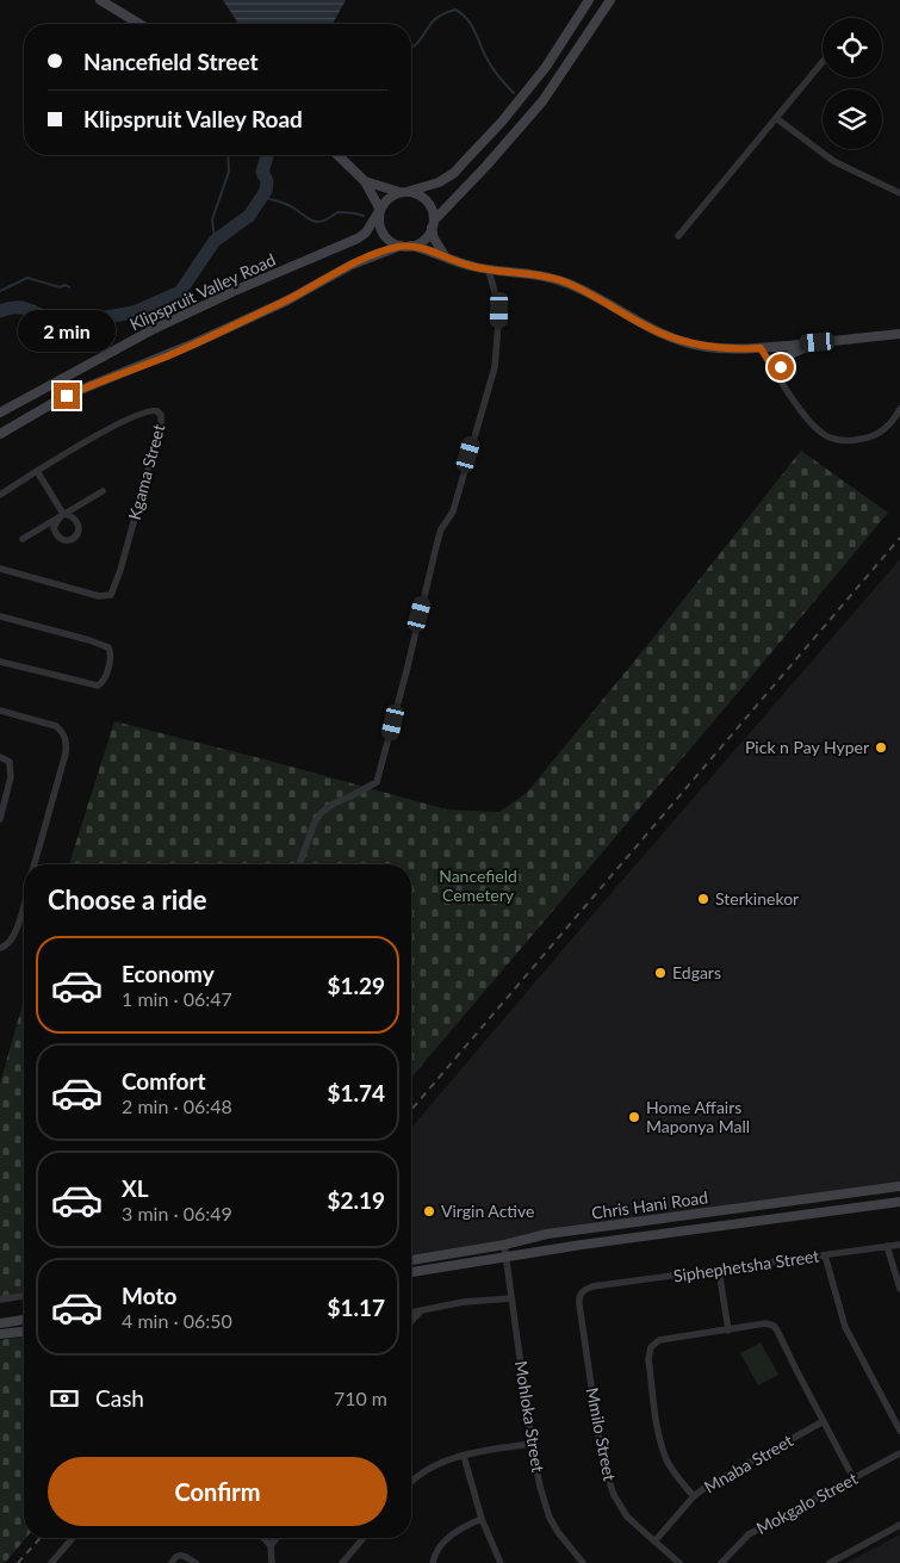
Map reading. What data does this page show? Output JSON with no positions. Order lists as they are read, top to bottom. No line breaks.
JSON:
{"streets":{"main road":["Klipspruit Valley Road","Chris Hani Road"],"street":["Kgama Street","Siphephetsha Street","Mohloka Street","Mmilo Street","Mnaba Street","Mokgalo Street"]},"crossings":[["Chris Hani Road","Mohloka Street"],["Siphephetsha Street","Mmilo Street"],["Mmilo Street","Mnaba Street"]],"parks":["Nancefield Cemetery"],"places":["Pick n Pay Hyper","Sterkinekor","Edgars","Home Affairs Maponya Mall","Virgin Active"],"page":{"banner":["Nancefield Street","Klipspruit Valley Road"],"bubble":"2 min","heading":"Choose a ride","list":[{"name":"Economy","note":"1 min · 06:47","value":"$1.29"},{"name":"Comfort","note":"2 min · 06:48","value":"$1.74"},{"name":"XL","note":"3 min · 06:49","value":"$2.19"},{"name":"Moto","note":"4 min · 06:50","value":"$1.17"}],"pay":["Cash","710 m"],"buttons":"Confirm"}}
